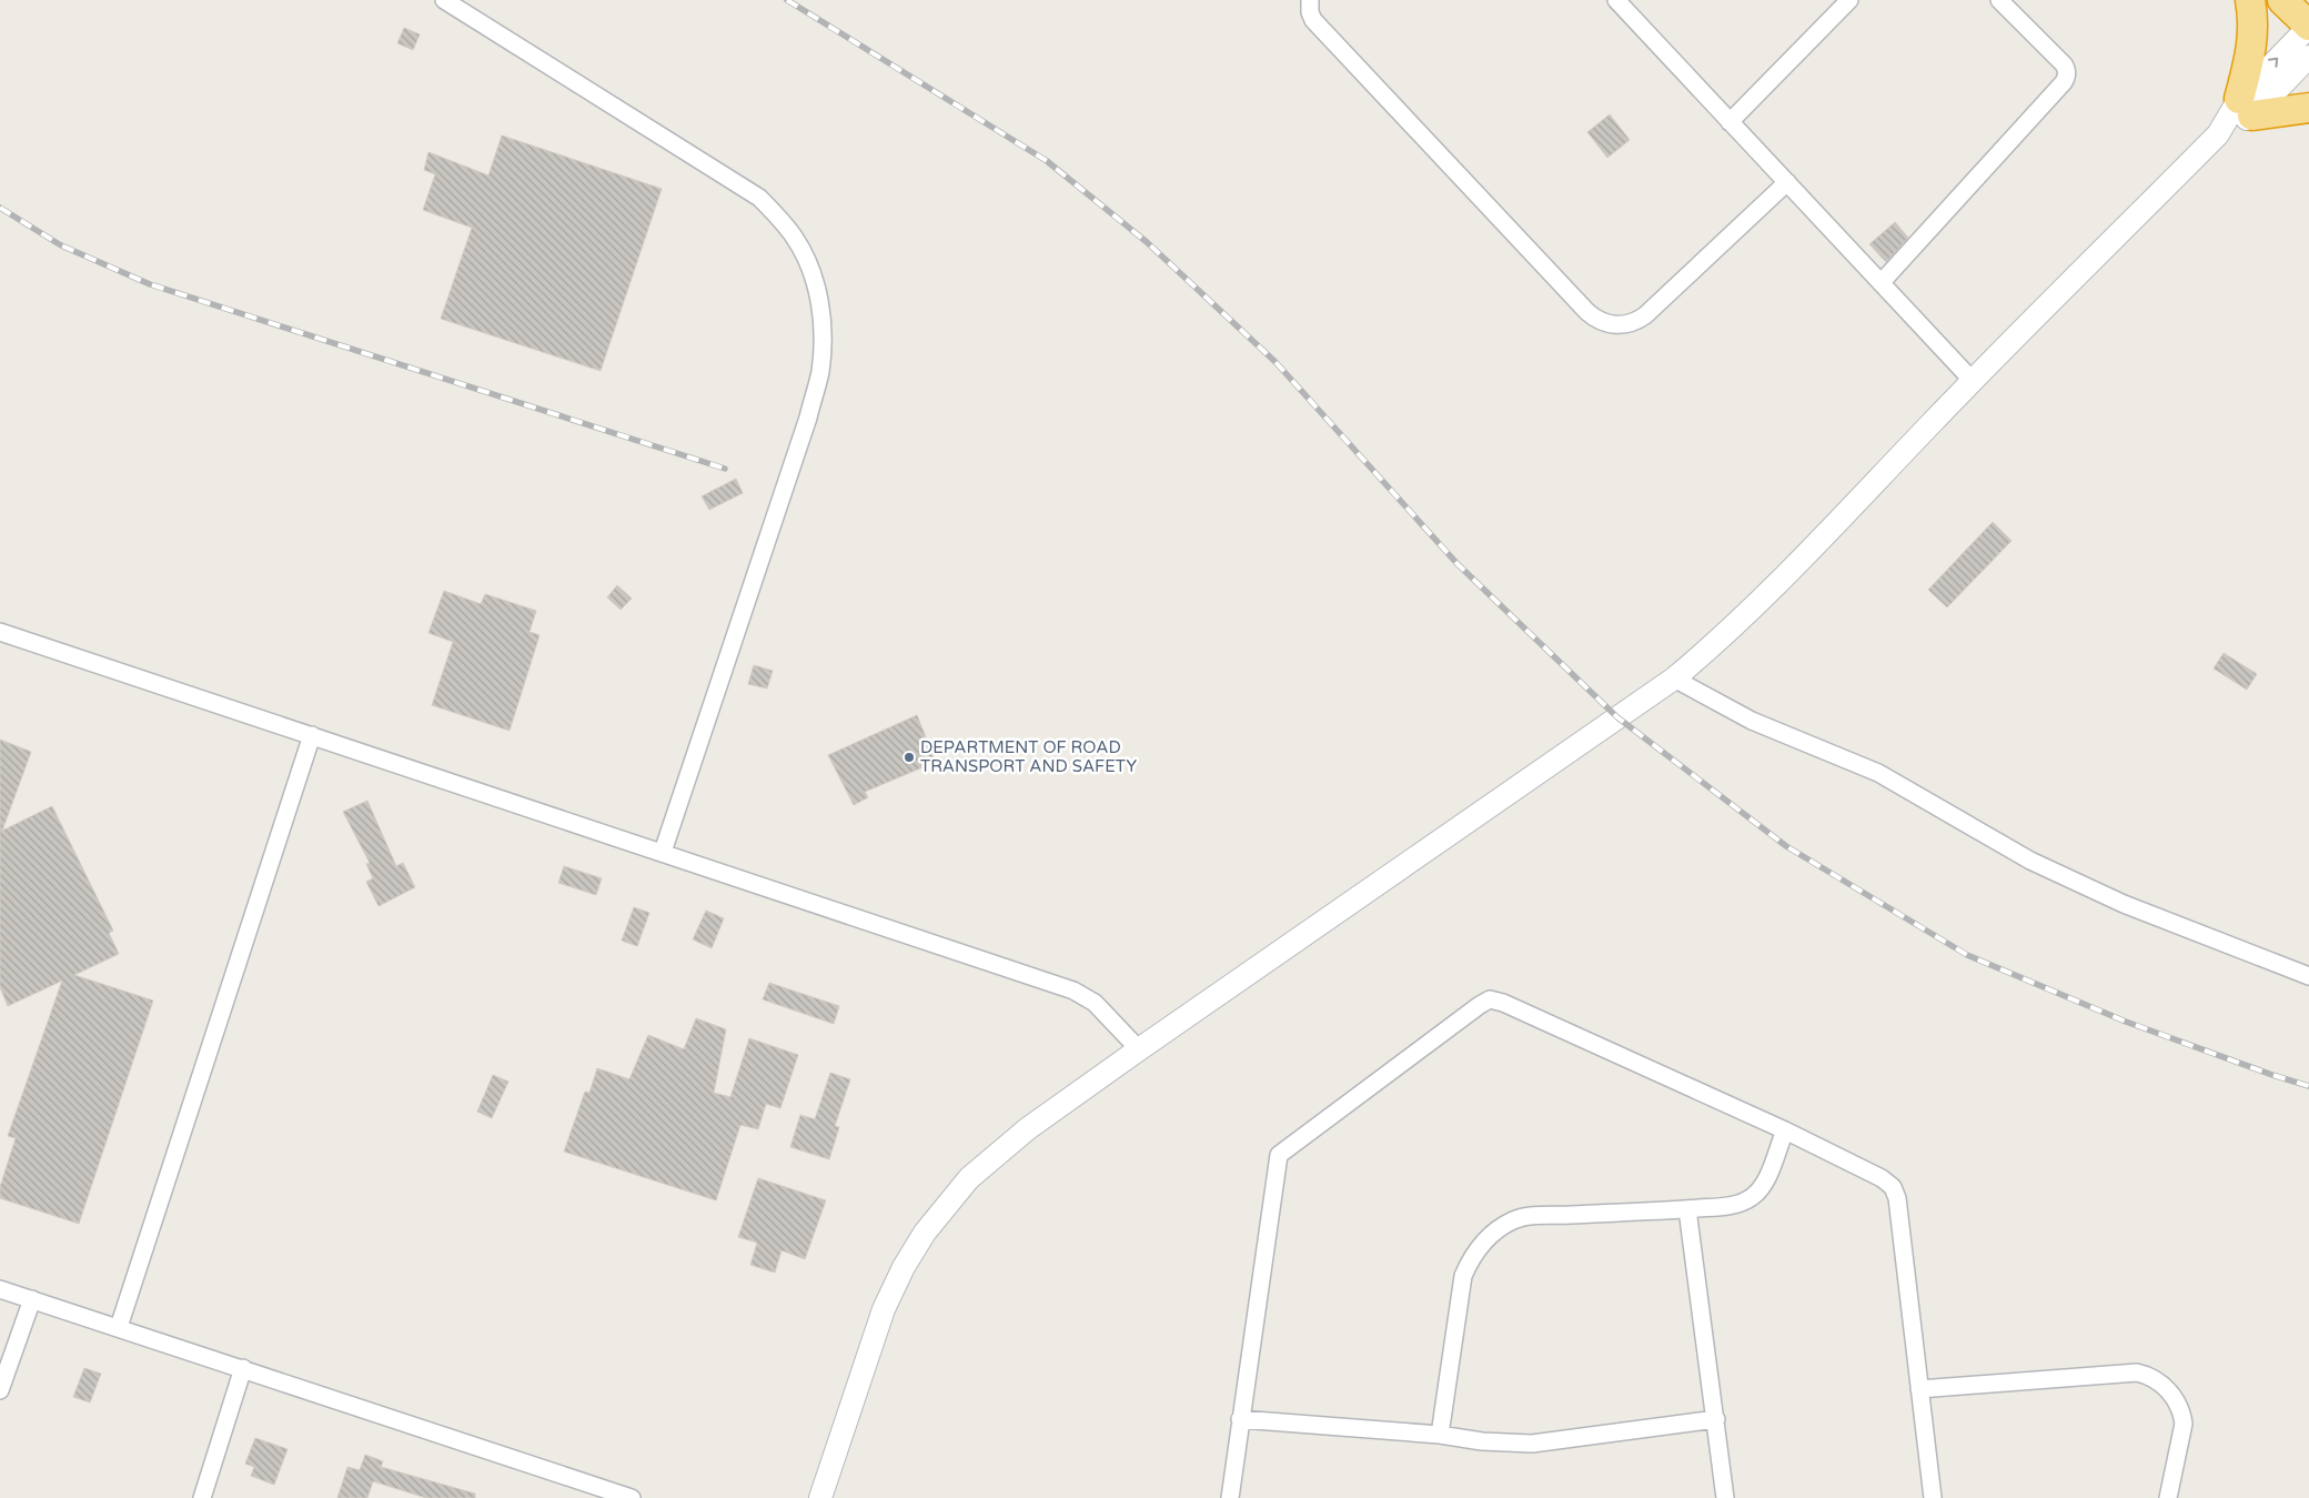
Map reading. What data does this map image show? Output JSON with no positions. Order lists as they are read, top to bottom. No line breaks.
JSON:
{"places":["DEPARTMENT OF ROAD TRANSPORT AND SAFETY"]}
